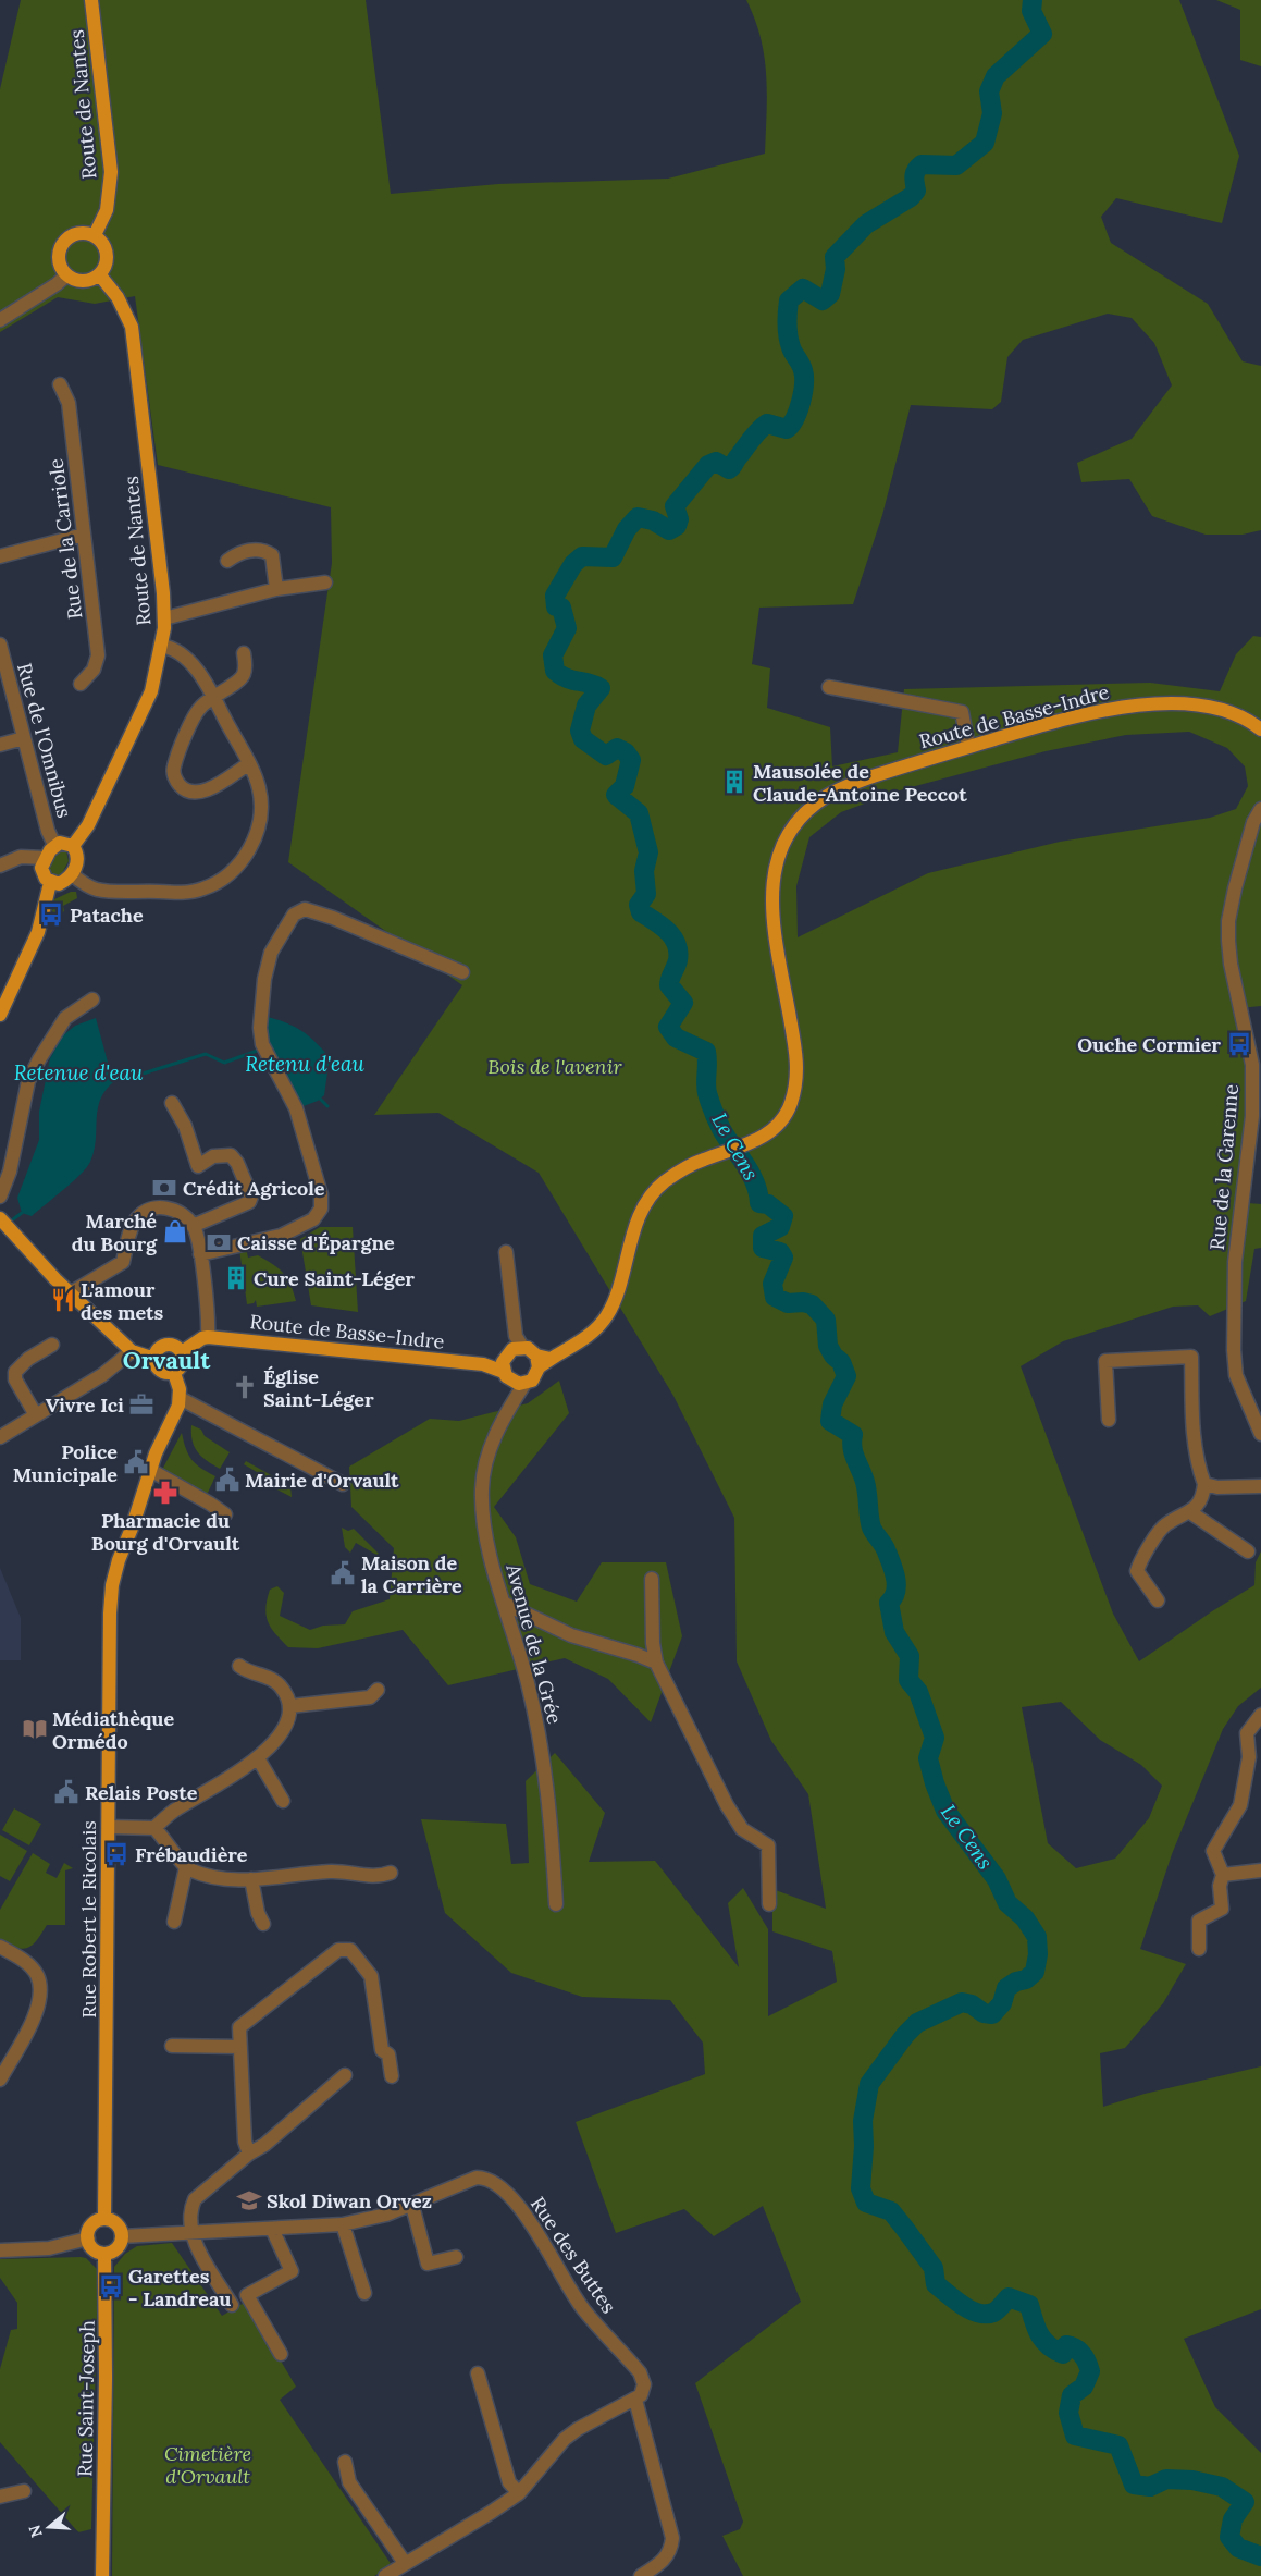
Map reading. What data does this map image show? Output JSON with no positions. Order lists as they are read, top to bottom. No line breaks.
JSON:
{"streets":{"main road":["Route de Nantes","Route de Basse-Indre","Rue Robert le Ricolais","Rue Saint-Joseph"],"street":["Rue de la Carriole","Rue de l'Omnibus","Rue de la Garenne","Avenue de la Grée","Rue des Buttes"]},"crossings":[["Route de Nantes","Rue de l'Omnibus"],["Route de Basse-Indre","Avenue de la Grée"],["Rue Robert le Ricolais","Rue Saint-Joseph"]],"districts":["Orvault"],"water":["Retenu d'eau","Retenue d'eau","Le Cens"],"parks":["Bois de l'avenir","Cimetière d'Orvault"],"places":{"building":["Mausolée de Claude-Antoine Peccot","Cure Saint-Léger"],"bus stop":["Patache","Ouche Cormier","Frébaudière","Garettes - Landreau"],"bank":["Crédit Agricole","Caisse d'Épargne"],"shop":["Marché du Bourg"],"restaurant":["L'amour des mets"],"church":["Église Saint-Léger"],"office":["Vivre Ici"],"public building":["Police Municipale","Mairie d'Orvault","Maison de la Carrière","Relais Poste"],"pharmacy":["Pharmacie du Bourg d'Orvault"],"library":["Médiathèque Ormédo"],"school or university":["Skol Diwan Orvez"]},"north":"left"}
